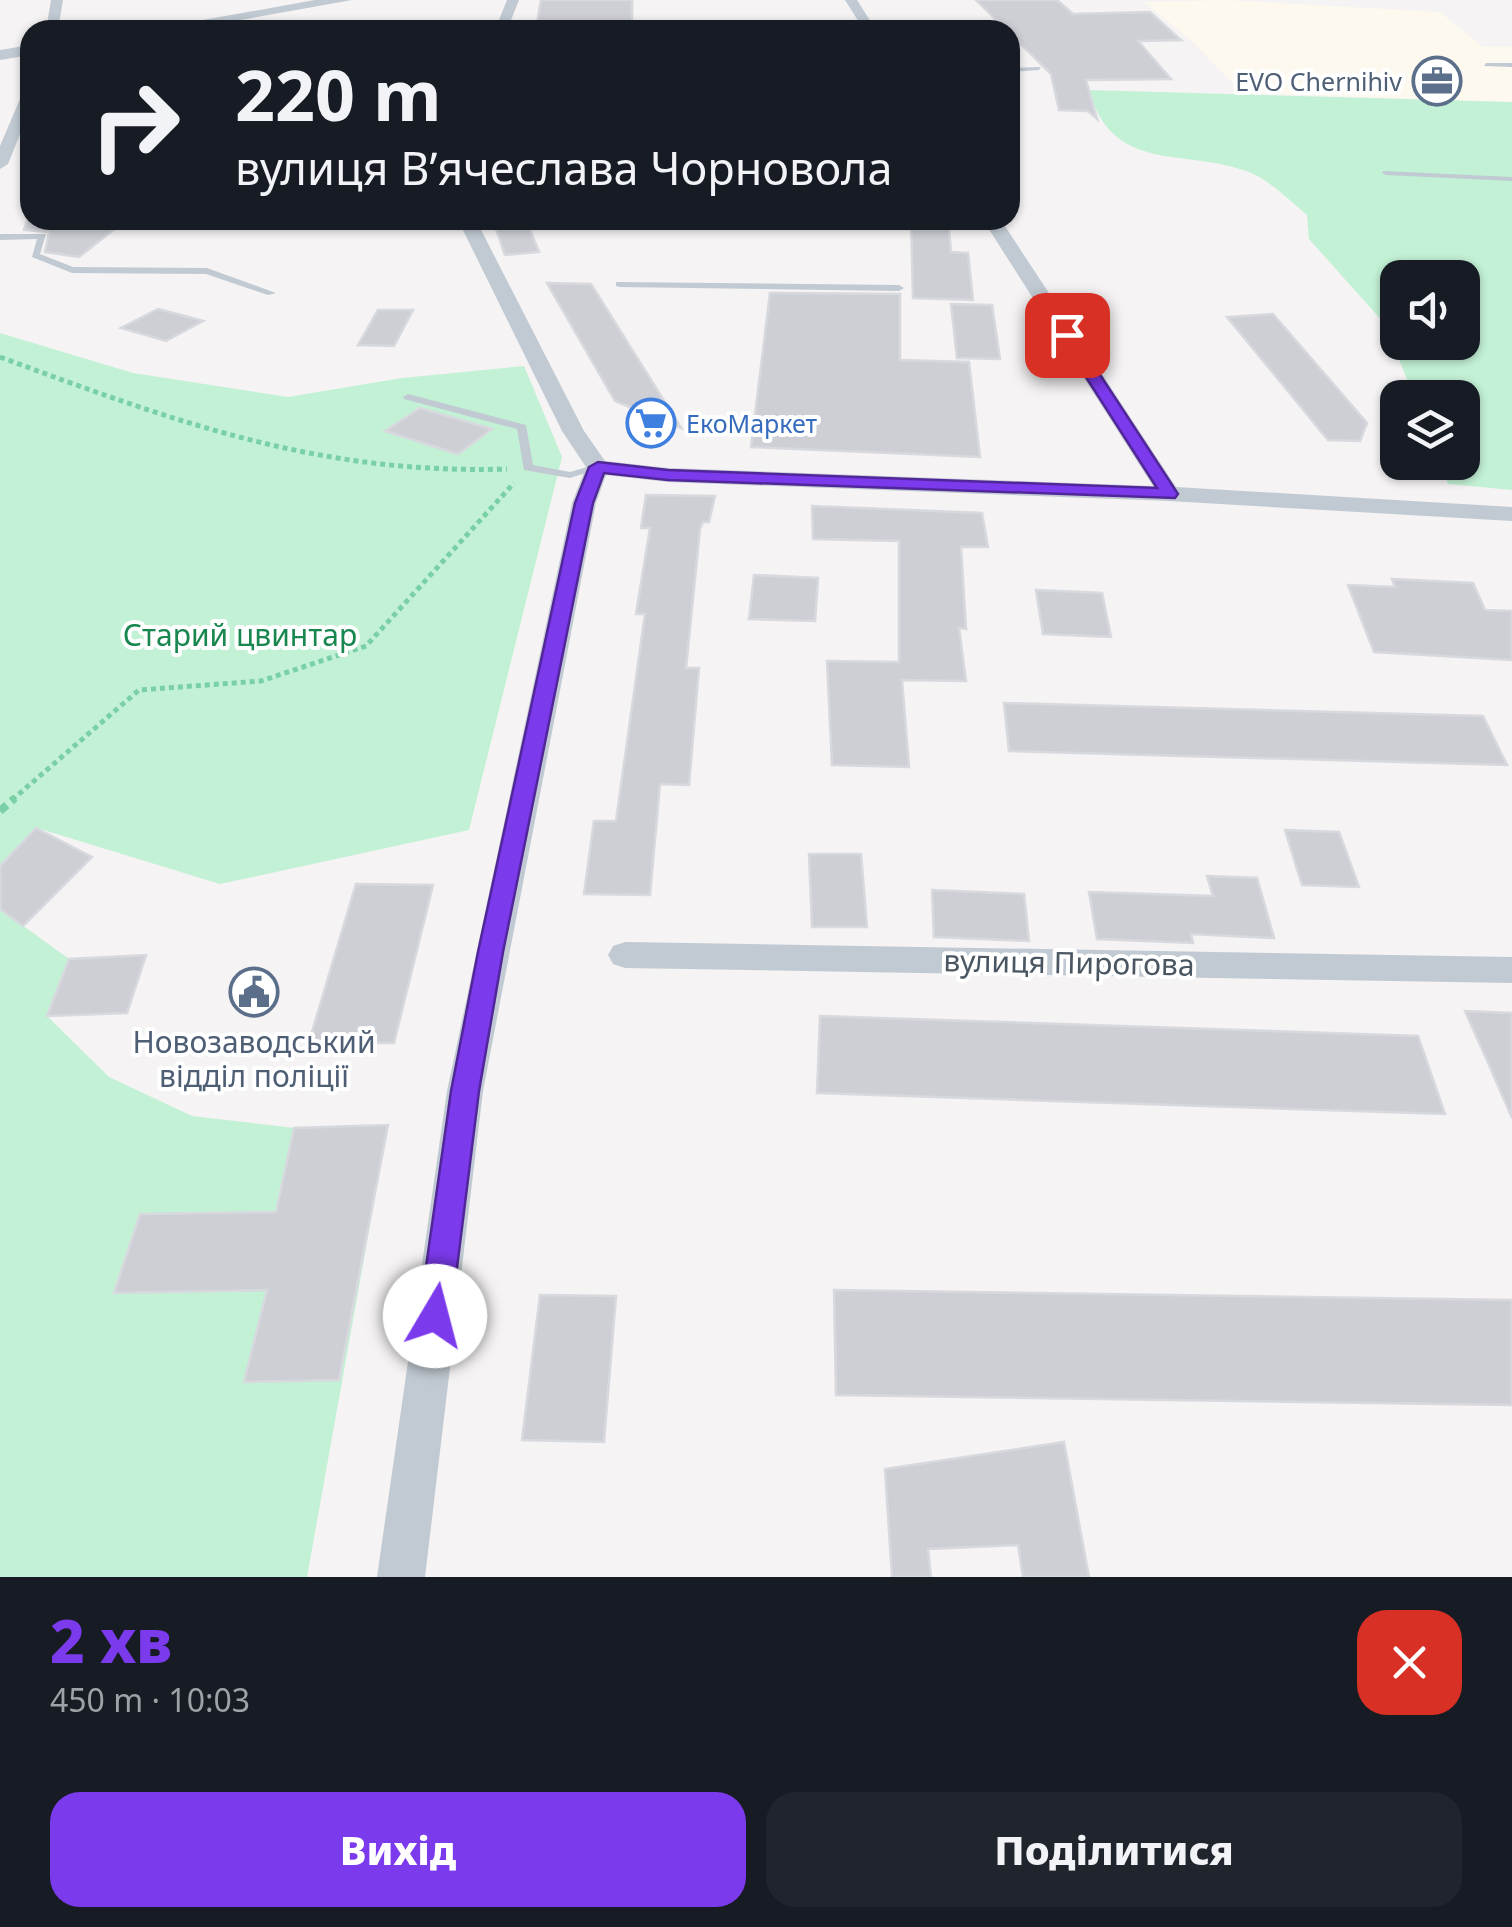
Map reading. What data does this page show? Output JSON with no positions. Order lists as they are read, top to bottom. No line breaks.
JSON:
{"streets":{"street":["вулиця Пирогова"]},"parks":["Старий цвинтар"],"places":{"office":["EVO Chernihiv"],"supermarket":["ЕкоМаркет"],"public building":["Новозаводський відділ поліції"]},"page":{"turn":["220 m","вулиця Вʼячеслава Чорновола"],"heading":["2 хв","450 m · 10:03"],"buttons":["Вихід","Поділитися"]}}
